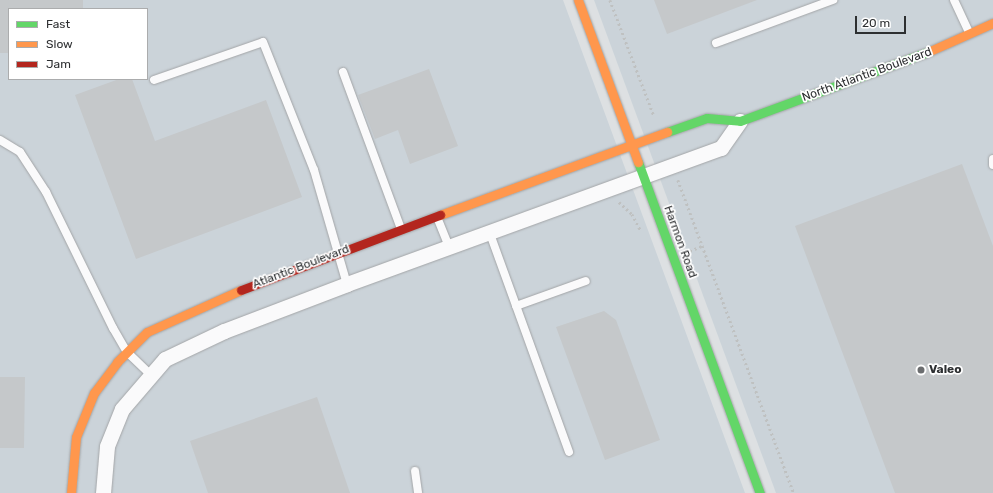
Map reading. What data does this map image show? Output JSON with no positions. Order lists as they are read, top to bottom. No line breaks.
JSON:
{"streets":{"street":["North Atlantic Boulevard","Harmon Road","Atlantic Boulevard"]},"crossings":[["North Atlantic Boulevard","Harmon Road"],["North Atlantic Boulevard","Atlantic Boulevard"],["Harmon Road","Atlantic Boulevard"]],"places":["Valeo"],"legend":["Fast","Slow","Jam"],"scale_bar":"20 m"}
